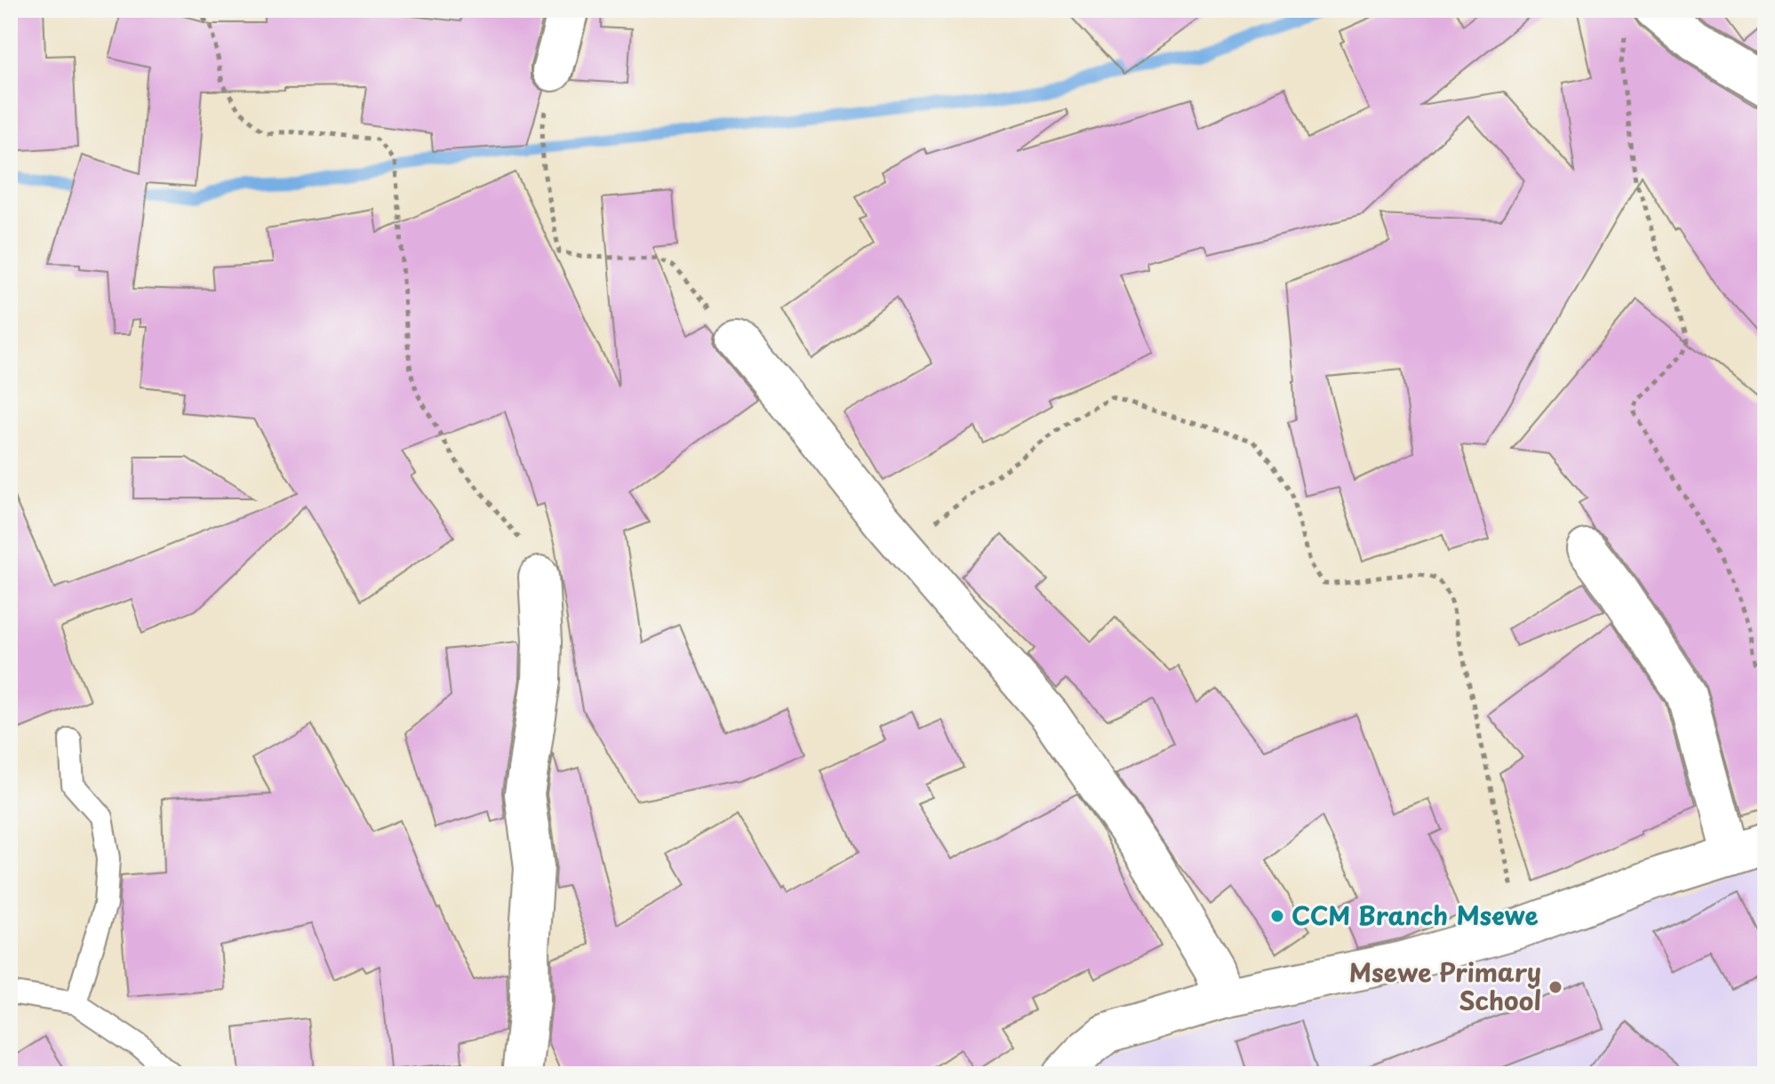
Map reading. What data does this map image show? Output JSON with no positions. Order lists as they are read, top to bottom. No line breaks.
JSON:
{"places":["CCM Branch Msewe","Msewe Primary School"]}
